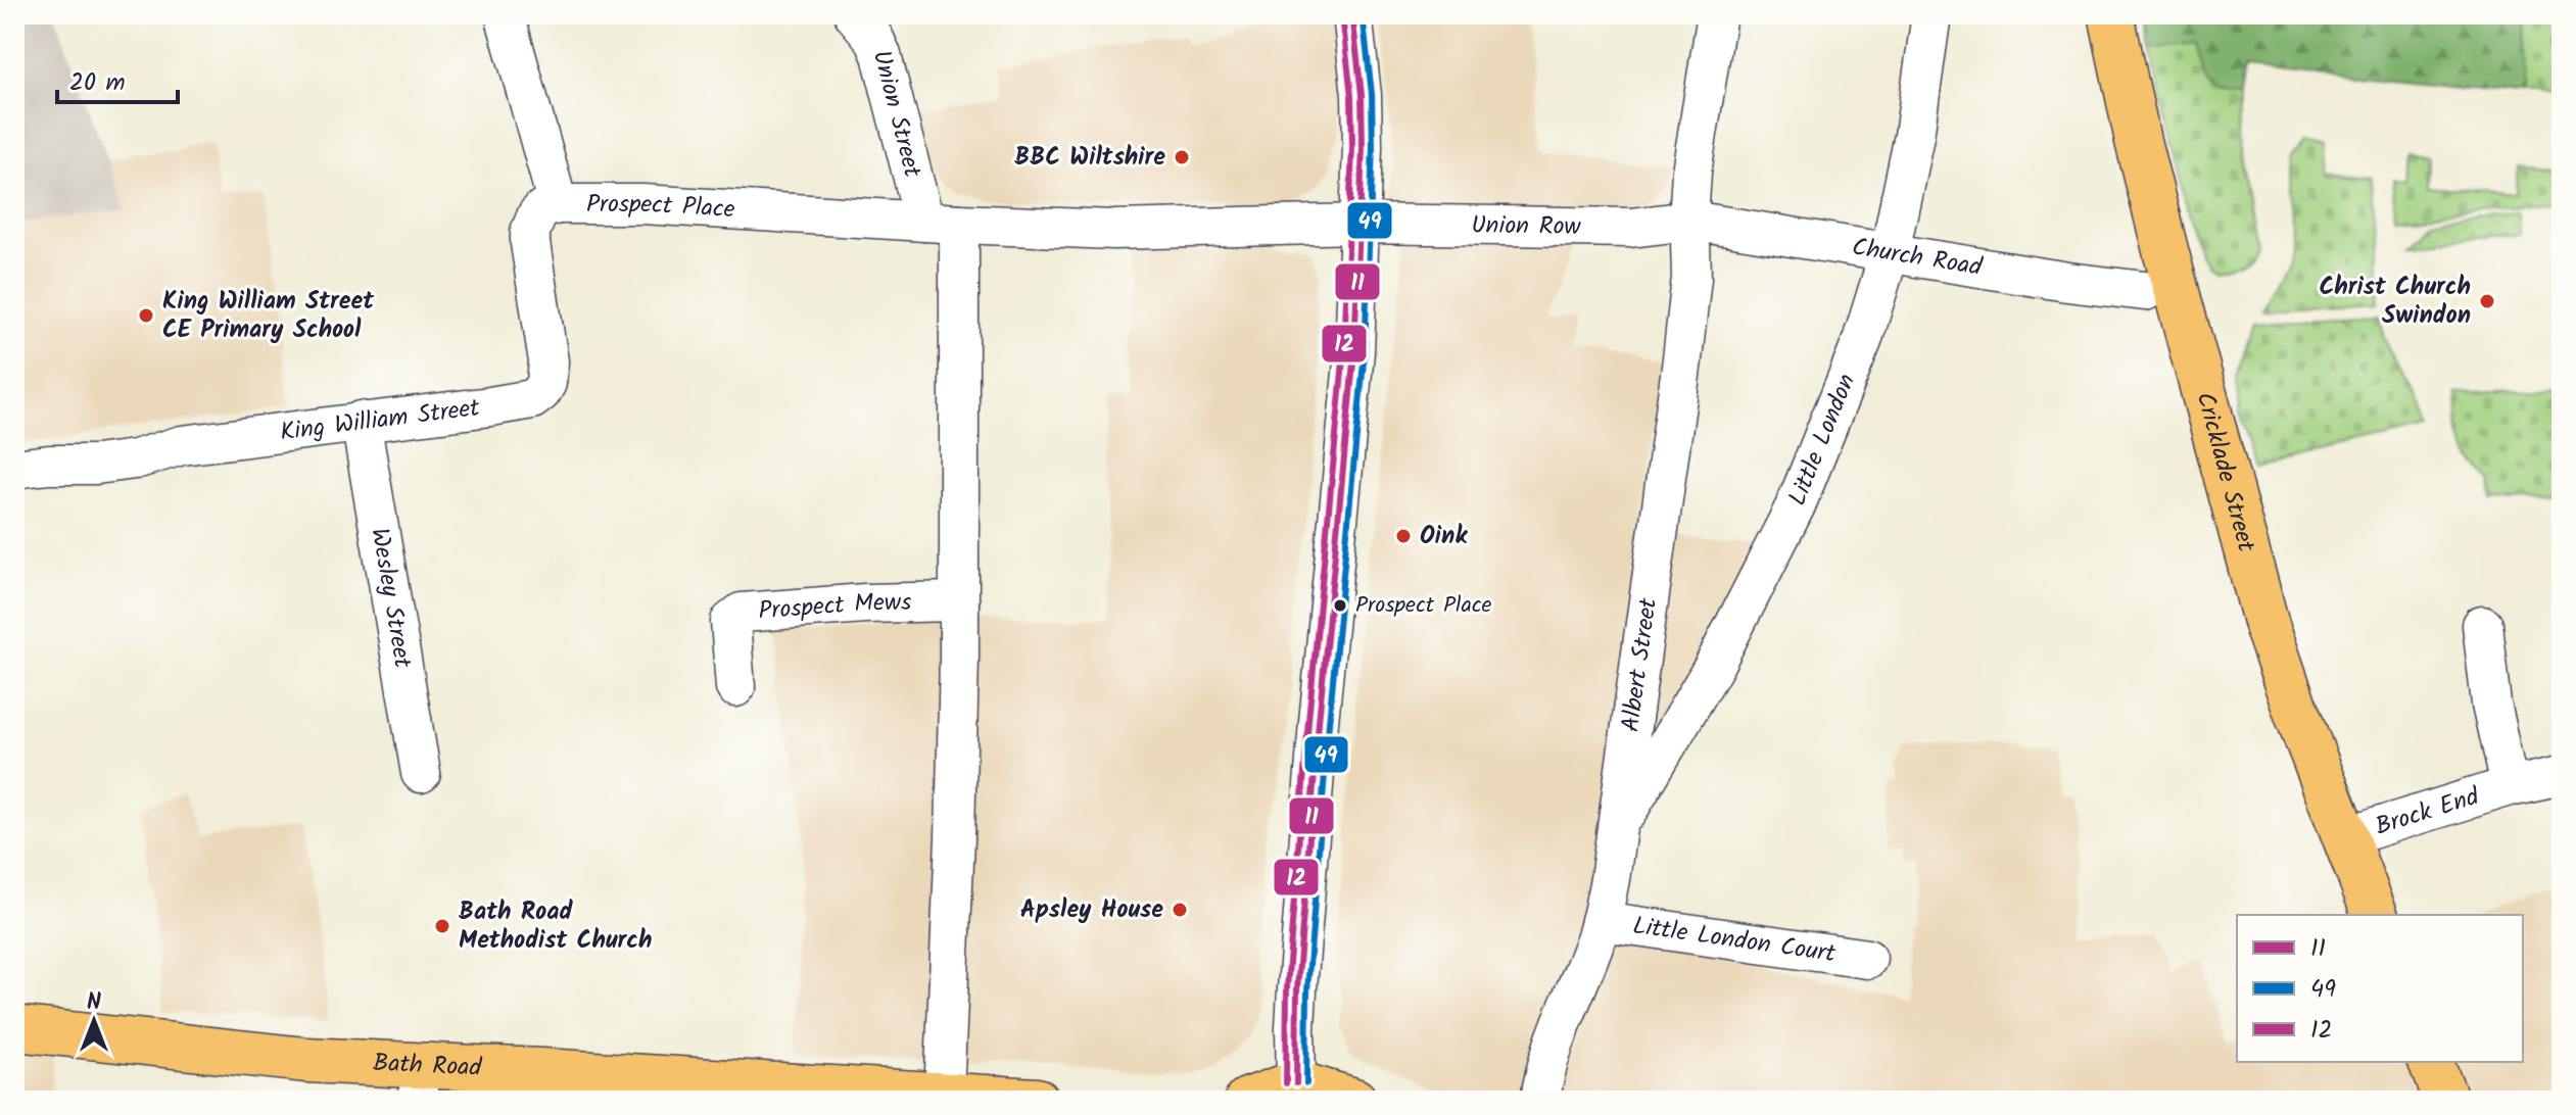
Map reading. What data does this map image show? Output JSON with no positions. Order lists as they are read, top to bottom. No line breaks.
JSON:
{"streets":{"main road":["Cricklade Street","Bath Road"],"street":["Union Street","Prospect Place","Union Row","Church Road","King William Street","Little London","Wesley Street","Prospect Mews","Albert Street","Brock End","Little London Court"]},"crossings":[["Union Street","Prospect Place"],["Prospect Place","Union Row"],["Prospect Place","King William Street"],["Union Row","Church Road"],["Union Row","Albert Street"],["Church Road","Little London"],["Church Road","Albert Street"],["King William Street","Wesley Street"],["Little London","Albert Street"],["Cricklade Street","Brock End"],["Albert Street","Little London Court"]],"places":["BBC Wiltshire","Christ Church Swindon","King William Street CE Primary School","Oink","Prospect Place","Apsley House","Bath Road Methodist Church"],"lines":["transit line 11","transit line 49","transit line 12"],"legend":["11","49","12"],"scale_bar":"20 m","north":"top"}
